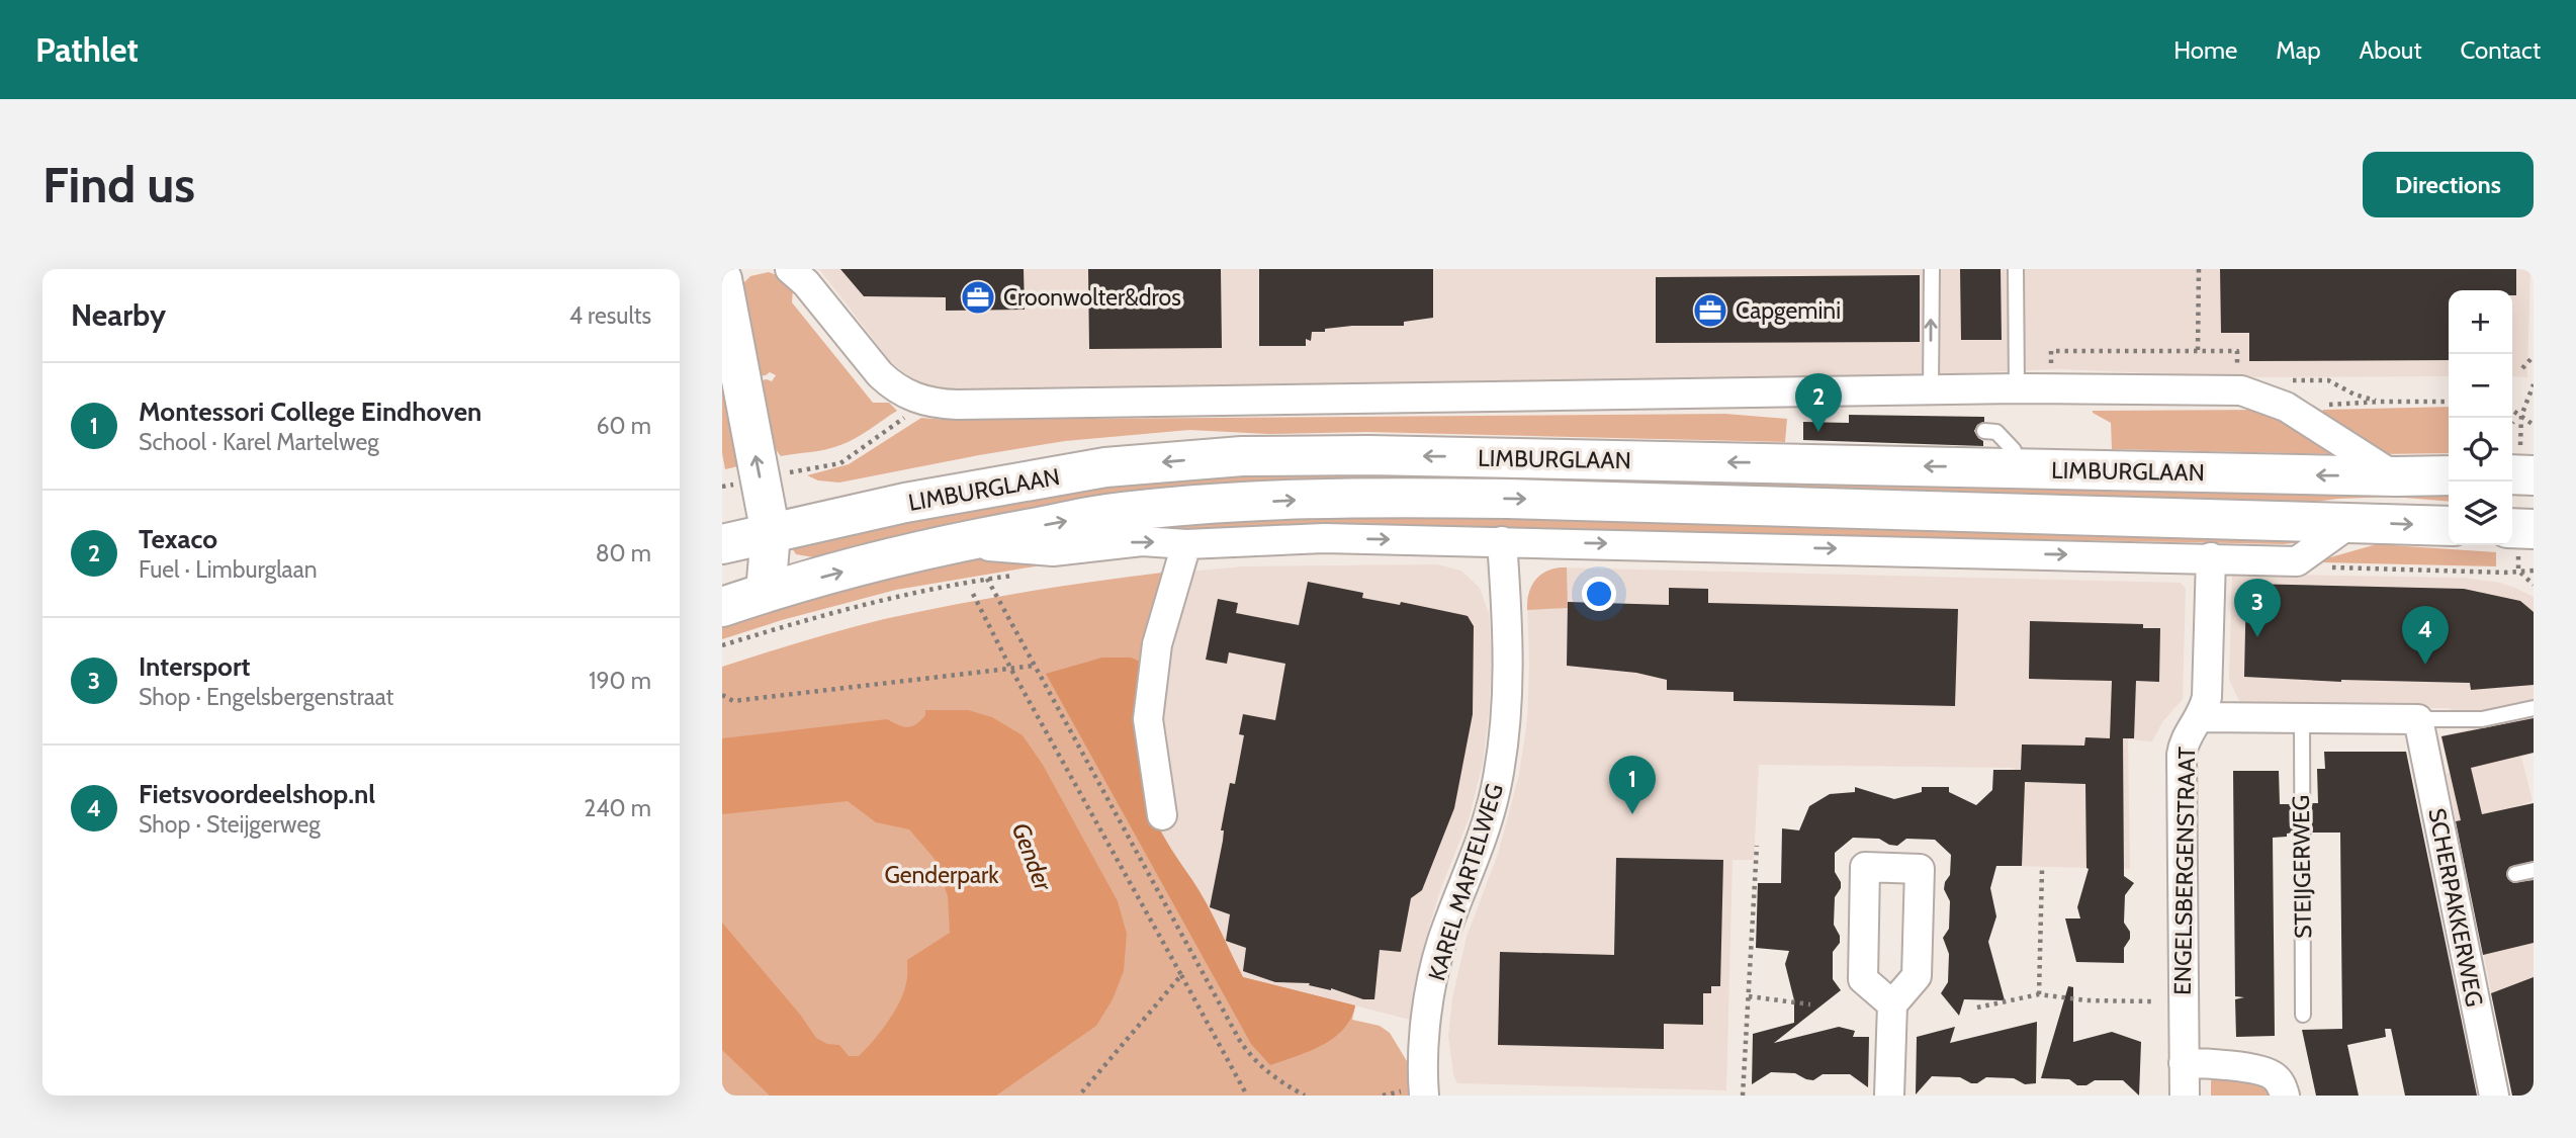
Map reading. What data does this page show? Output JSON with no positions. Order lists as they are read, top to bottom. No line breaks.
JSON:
{"streets":{"main road":["LIMBURGLAAN"],"street":["ENGELSBERGENSTRAAT","KAREL MARTELWEG","SCHERPAKKERWEG"],"lane":["STEIJGERWEG"]},"crossings":[["LIMBURGLAAN","ENGELSBERGENSTRAAT"],["LIMBURGLAAN","KAREL MARTELWEG"]],"water":["Gender"],"parks":["Genderpark"],"places":{"office":["Croonwolter&dros","Capgemini"]},"page":{"header":"Pathlet","nav":["Home","Map","About","Contact"],"buttons":"Directions","title":"Find us","heading":["Nearby","4 results"],"map_buttons":["+","−"],"list":[{"mark":"1","name":"Montessori College Eindhoven","note":"School · Karel Martelweg","value":"60 m"},{"mark":"2","name":"Texaco","note":"Fuel · Limburglaan","value":"80 m"},{"mark":"3","name":"Intersport","note":"Shop · Engelsbergenstraat","value":"190 m"},{"mark":"4","name":"Fietsvoordeelshop.nl","note":"Shop · Steijgerweg","value":"240 m"}],"pins":["2","3","4","1"]}}
